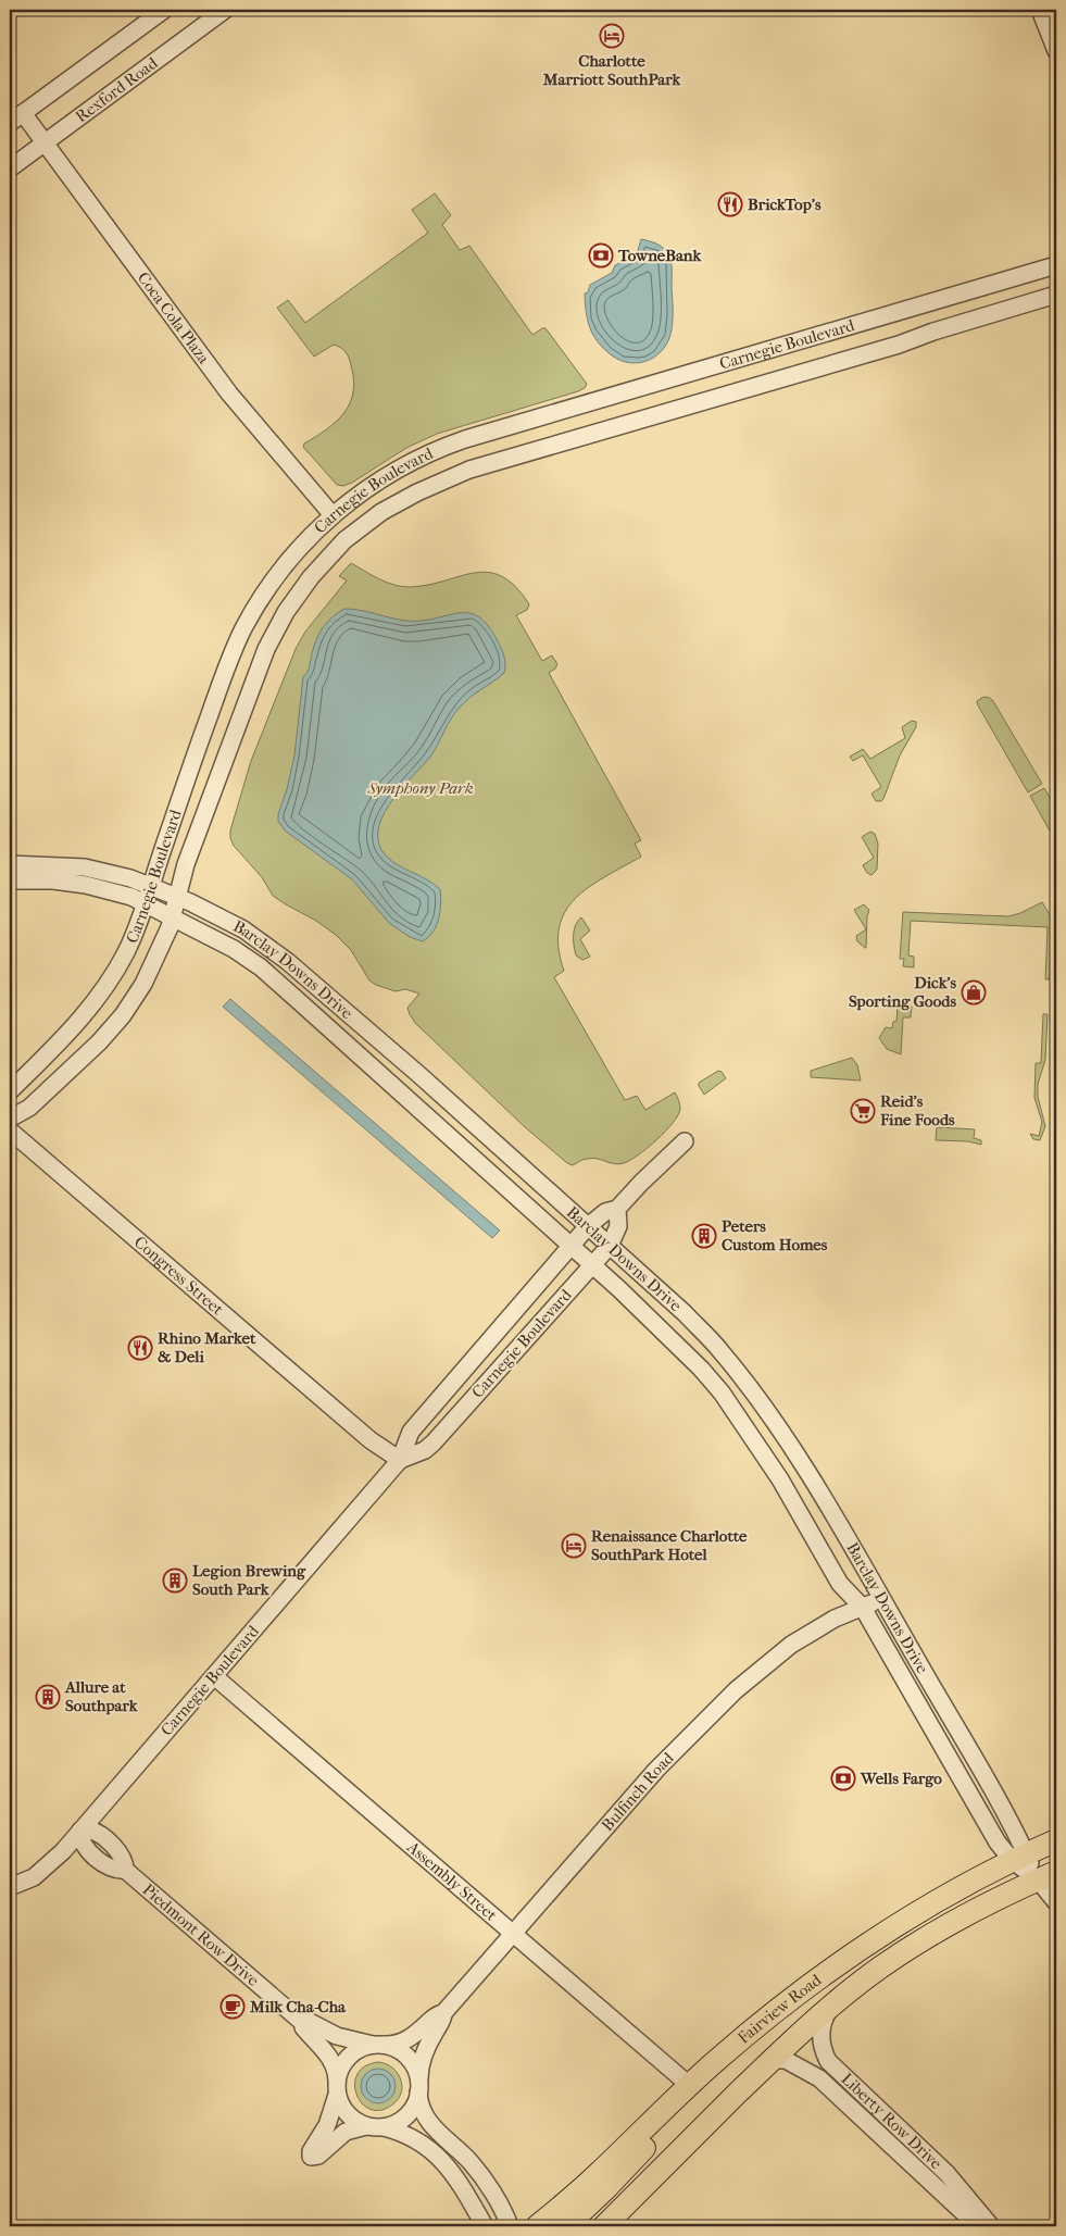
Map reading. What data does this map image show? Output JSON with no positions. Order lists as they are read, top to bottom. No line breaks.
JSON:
{"streets":{"main road":["Fairview Road"],"street":["Rexford Road","Coca Cola Plaza","Carnegie Boulevard","Barclay Downs Drive","Congress Street","Bulfinch Road","Assembly Street","Piedmont Row Drive","Liberty Row Drive"]},"crossings":[["Rexford Road","Coca Cola Plaza"],["Coca Cola Plaza","Carnegie Boulevard"],["Carnegie Boulevard","Barclay Downs Drive"],["Carnegie Boulevard","Congress Street"],["Carnegie Boulevard","Assembly Street"],["Carnegie Boulevard","Piedmont Row Drive"],["Barclay Downs Drive","Bulfinch Road"],["Barclay Downs Drive","Fairview Road"],["Bulfinch Road","Assembly Street"],["Bulfinch Road","Piedmont Row Drive"],["Assembly Street","Fairview Road"],["Fairview Road","Liberty Row Drive"]],"parks":["Symphony Park"],"places":{"hotel":["Charlotte Marriott SouthPark","Renaissance Charlotte SouthPark Hotel"],"restaurant":["BrickTop's","Rhino Market & Deli"],"bank":["TowneBank","Wells Fargo"],"shop":["Dick's Sporting Goods"],"supermarket":["Reid's Fine Foods"],"building":["Peters Custom Homes","Legion Brewing South Park","Allure at Southpark"],"cafe":["Milk Cha-Cha"]}}
